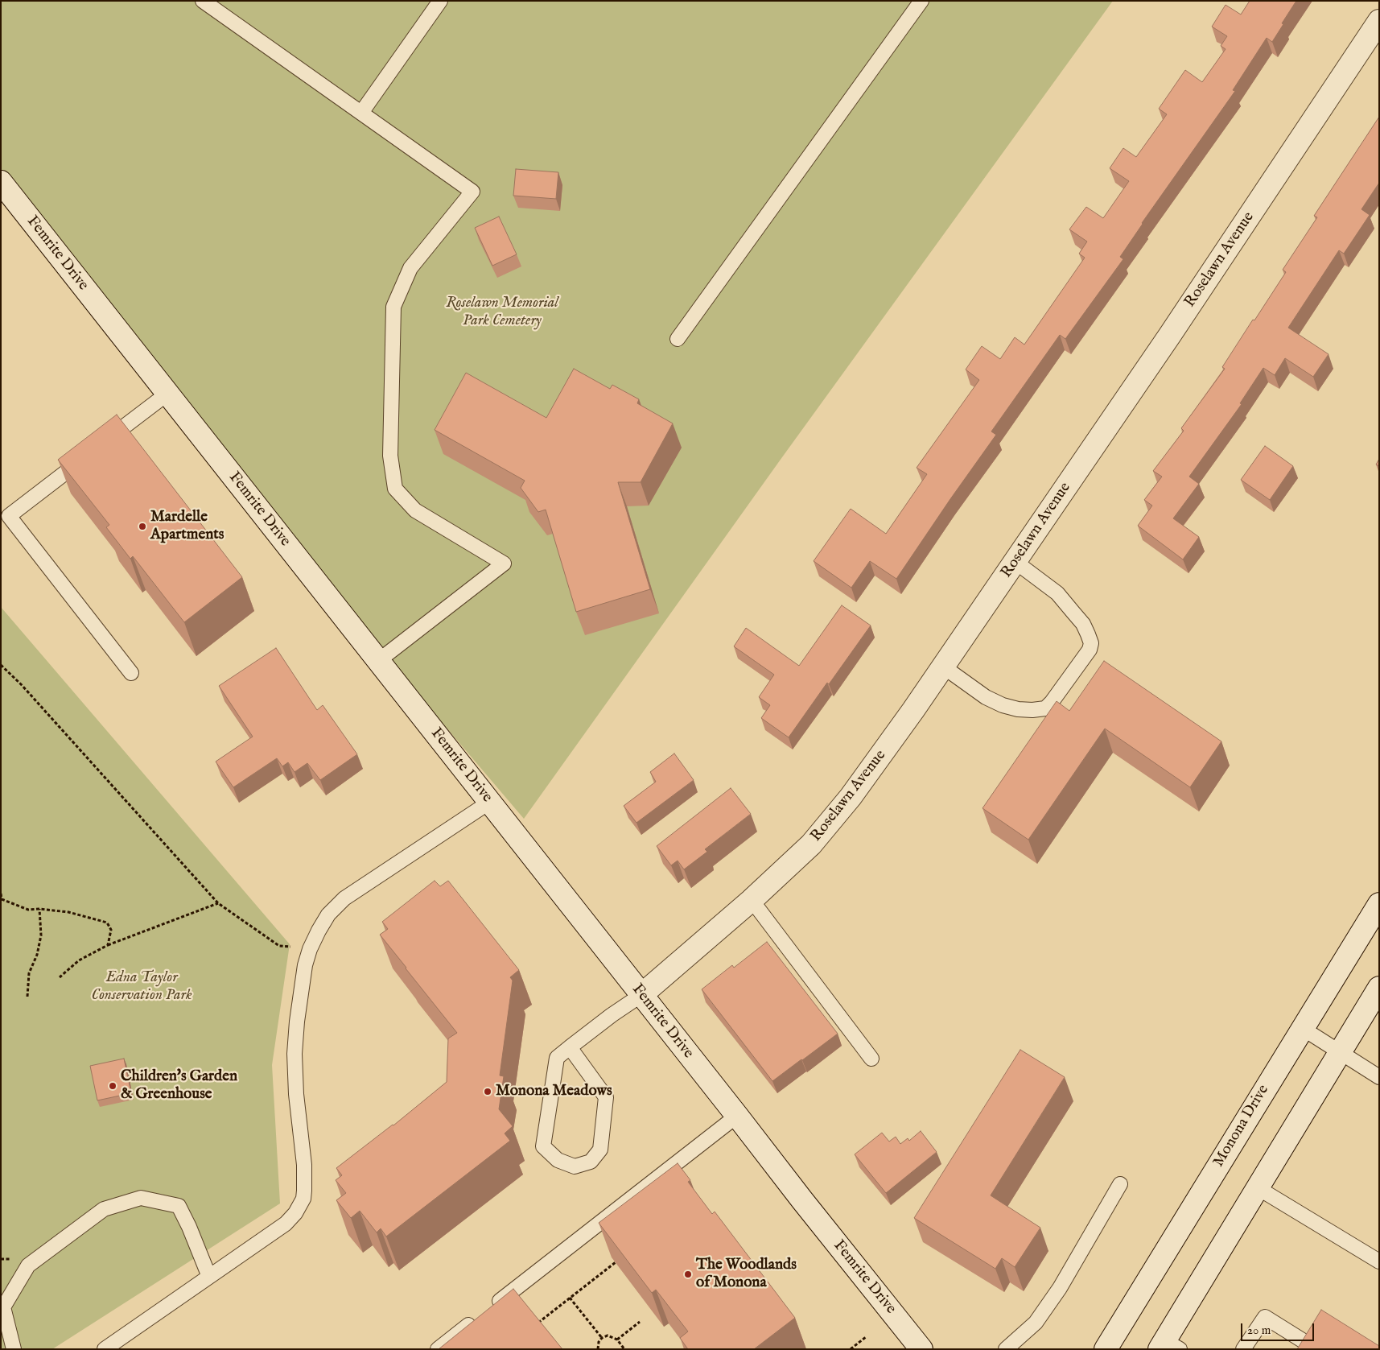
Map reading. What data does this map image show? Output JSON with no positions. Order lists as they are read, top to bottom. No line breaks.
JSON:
{"streets":{"street":["Femrite Drive","Roselawn Avenue","Monona Drive"]},"crossings":[["Femrite Drive","Roselawn Avenue"]],"parks":["Roselawn Memorial Park Cemetery","Edna Taylor Conservation Park"],"places":["Mardelle Apartments","Children's Garden & Greenhouse","Monona Meadows","The Woodlands of Monona"],"scale_bar":"20 m"}
